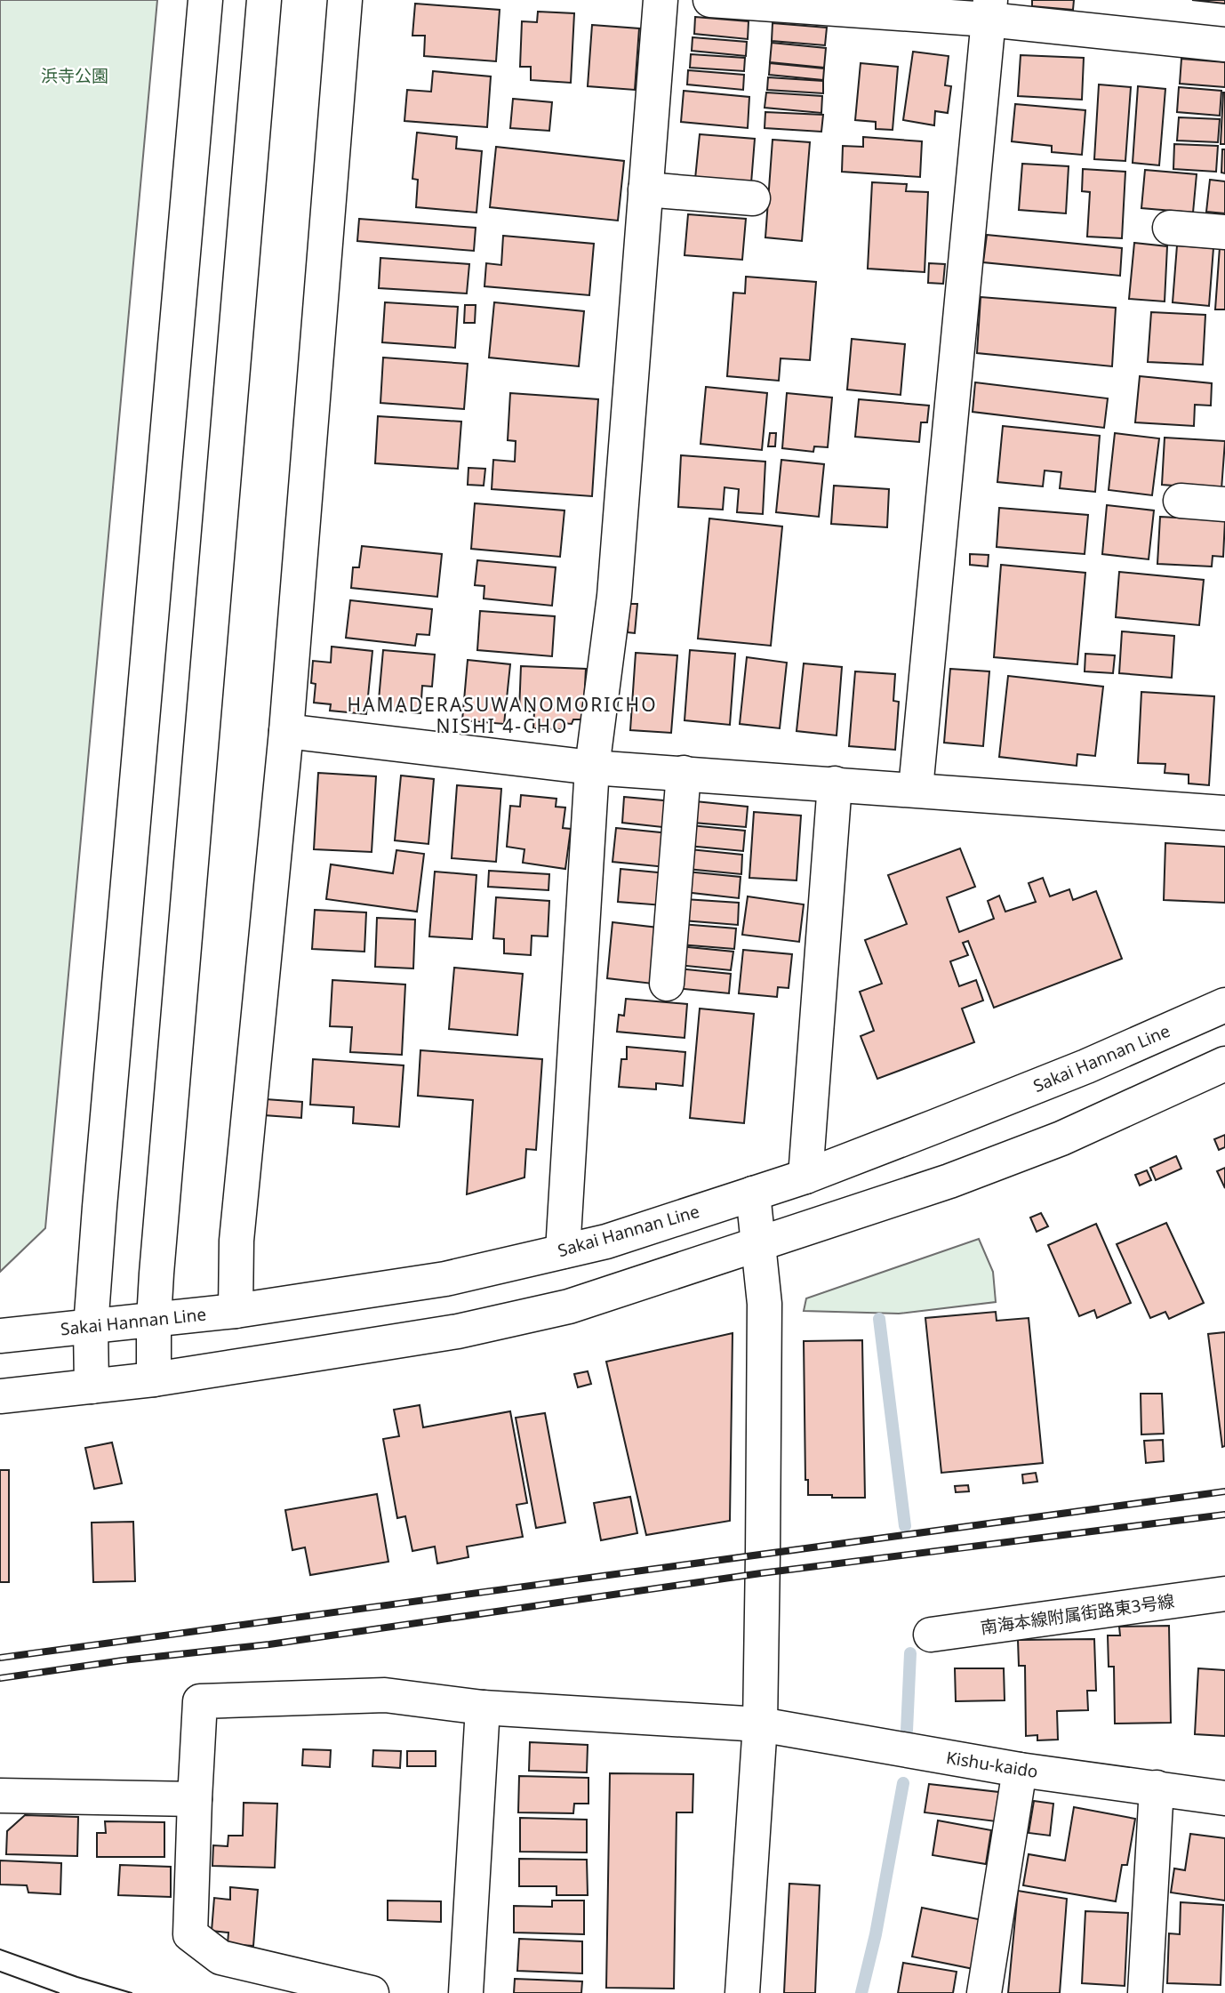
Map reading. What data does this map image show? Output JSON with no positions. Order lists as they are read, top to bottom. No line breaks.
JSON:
{"streets":{"street":["Sakai Hannan Line","南海本線附属街路東3号線","Kishu-kaido"]},"districts":["HAMADERASUWANOMORICHO NISHI 4-CHO"],"parks":["浜寺公園"]}
